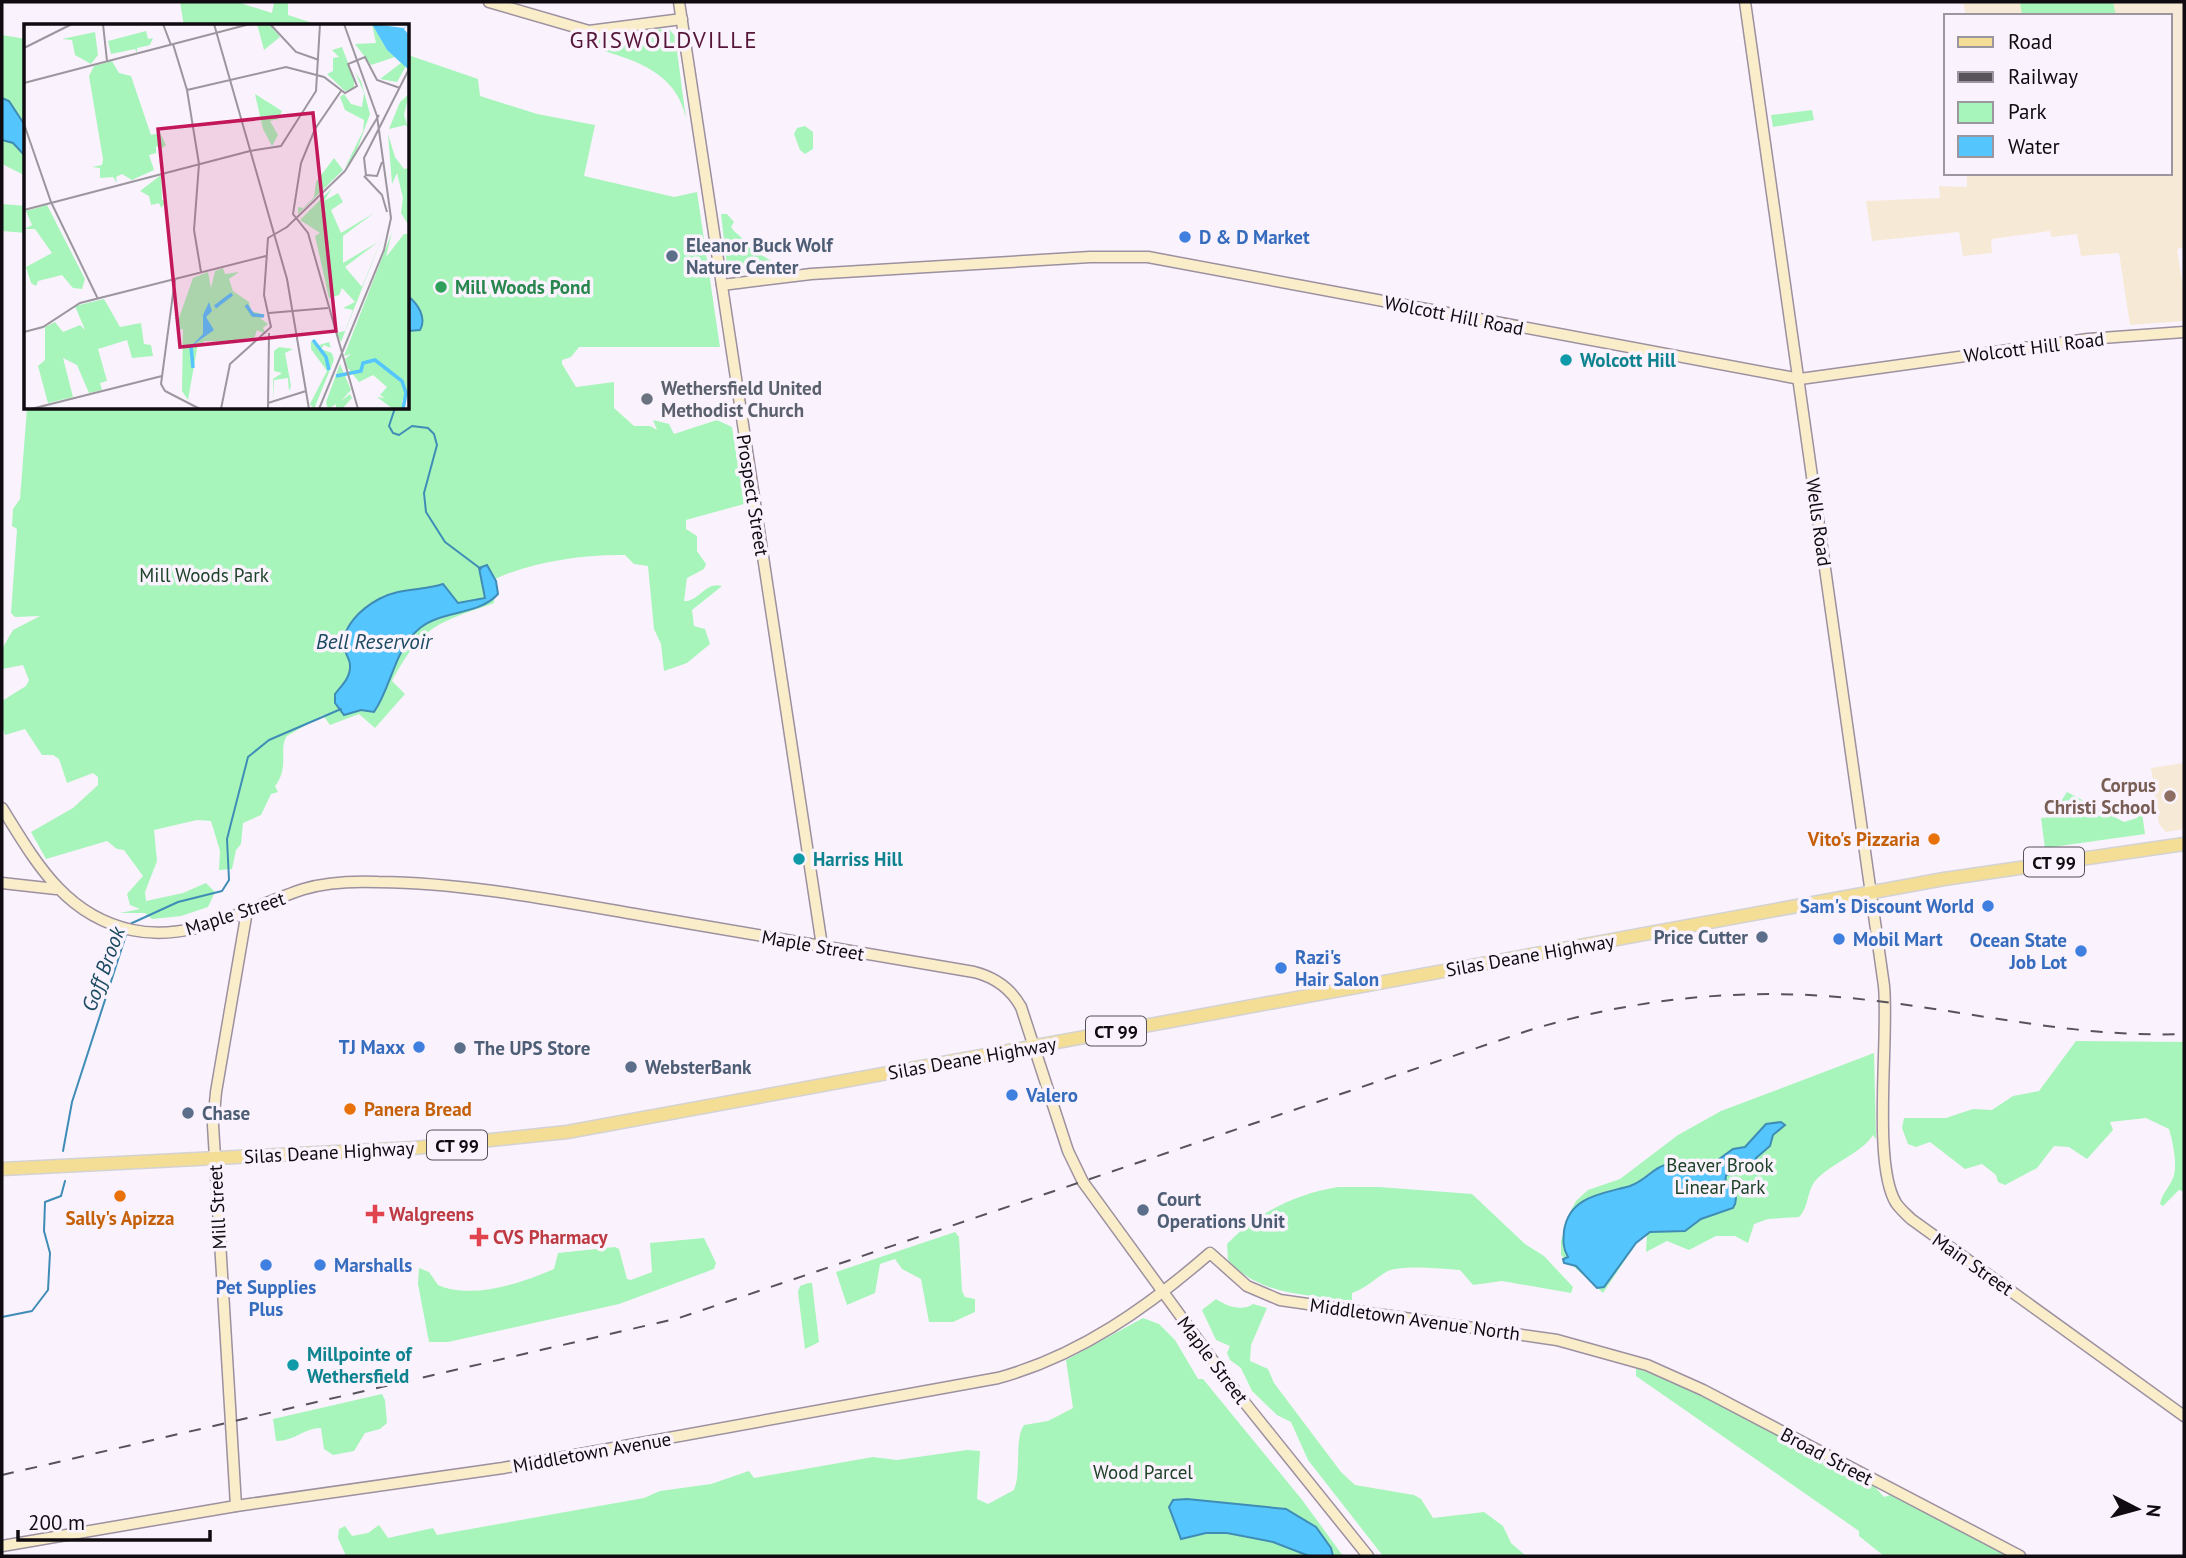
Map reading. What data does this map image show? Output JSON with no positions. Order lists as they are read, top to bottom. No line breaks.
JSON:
{"streets":{"main road":["CT 99","Silas Deane Highway"],"street":["Wolcott Hill Road","Prospect Street","Wells Road","Maple Street","Mill Street","Main Street","Middletown Avenue North","Middletown Avenue","Broad Street"]},"crossings":[["Wolcott Hill Road","Prospect Street"],["Wolcott Hill Road","Wells Road"],["Prospect Street","Maple Street"],["Wells Road","Silas Deane Highway"],["Wells Road","Main Street"],["Maple Street","Silas Deane Highway"],["Maple Street","Mill Street"],["Maple Street","Middletown Avenue"],["Silas Deane Highway","Mill Street"],["Mill Street","Middletown Avenue"],["Middletown Avenue North","Middletown Avenue"],["Middletown Avenue North","Broad Street"]],"districts":["GRISWOLDVILLE"],"water":["Bell Reservoir","Goff Brook"],"parks":["Mill Woods Park","Beaver Brook Linear Park","Wood Parcel"],"places":{"other":["D & D Market","Eleanor Buck Wolf Nature Center","Mill Woods Pond","Wolcott Hill","Wethersfield United Methodist Church","Corpus Christi School","Vito's Pizzaria","Harriss Hill","Sam's Discount World","Price Cutter","Mobil Mart","Ocean State Job Lot","Razi's Hair Salon","TJ Maxx","The UPS Store","WebsterBank","Valero","Panera Bread","Chase","Sally's Apizza","Court Operations Unit","Pet Supplies Plus","Marshalls","Millpointe of Wethersfield"],"health":["Walgreens","CVS Pharmacy"]},"legend":["Road","Railway","Park","Water"],"scale_bar":"200 m","north":"right"}
